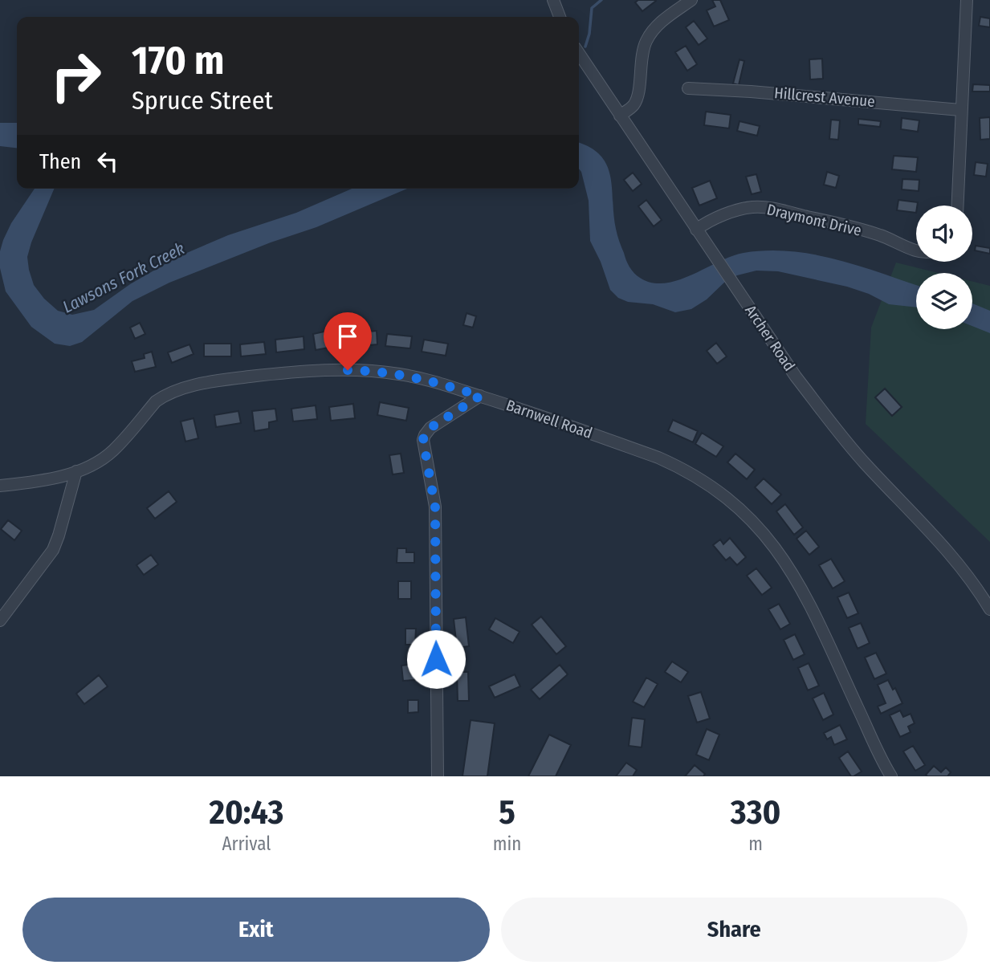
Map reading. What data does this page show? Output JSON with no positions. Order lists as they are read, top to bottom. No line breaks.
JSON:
{"streets":{"street":["Hillcrest Avenue","Draymont Drive","Archer Road","Barnwell Road"]},"crossings":[["Draymont Drive","Archer Road"]],"water":["Lawsons Fork Creek"],"page":{"turn":["170 m","Spruce Street"],"then":"Then","eta":["20:43","Arrival","5","min","330","m"],"buttons":["Exit","Share"]}}
